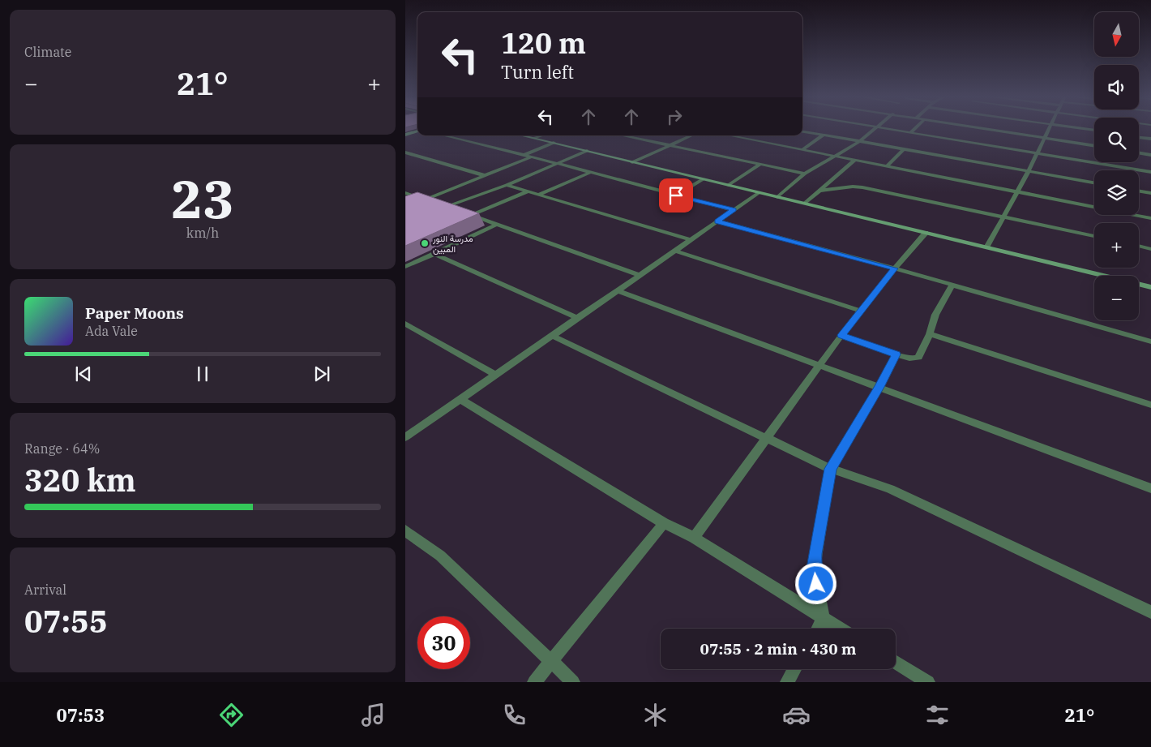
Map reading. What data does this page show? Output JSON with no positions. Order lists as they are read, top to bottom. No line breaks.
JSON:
{"places":["مدرسة النور المبين"],"north":"bottom","page":{"tile":["Climate",["23","km/h"],["Range · 64%","320 km"],["Arrival","07:55"]],"map_buttons":["+","−"],"turn":["120 m","Turn left"],"heat":["−","21°","+"],"song":["Paper Moons","Ada Vale"],"limit":"30","trip":"07:55 · 2 min · 430 m","tabs":["07:53","21°"]}}
